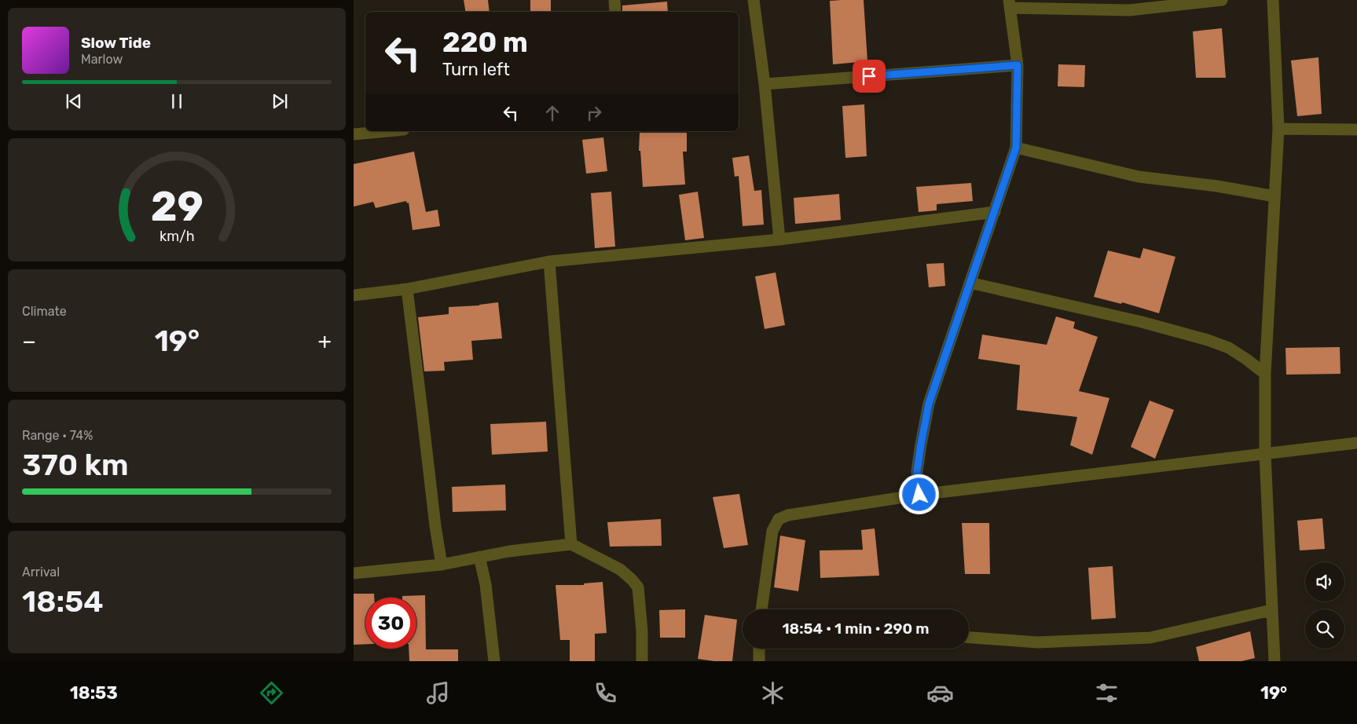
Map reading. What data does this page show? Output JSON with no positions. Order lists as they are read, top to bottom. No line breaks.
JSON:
{"page":{"turn":["220 m","Turn left"],"song":["Slow Tide","Marlow"],"tile":["Climate",["Range · 74%","370 km"],["Arrival","18:54"]],"heat":["−","19°","+"],"limit":"30","trip":"18:54 · 1 min · 290 m","tabs":["18:53","19°"],"gauge":["29","km/h"]}}
